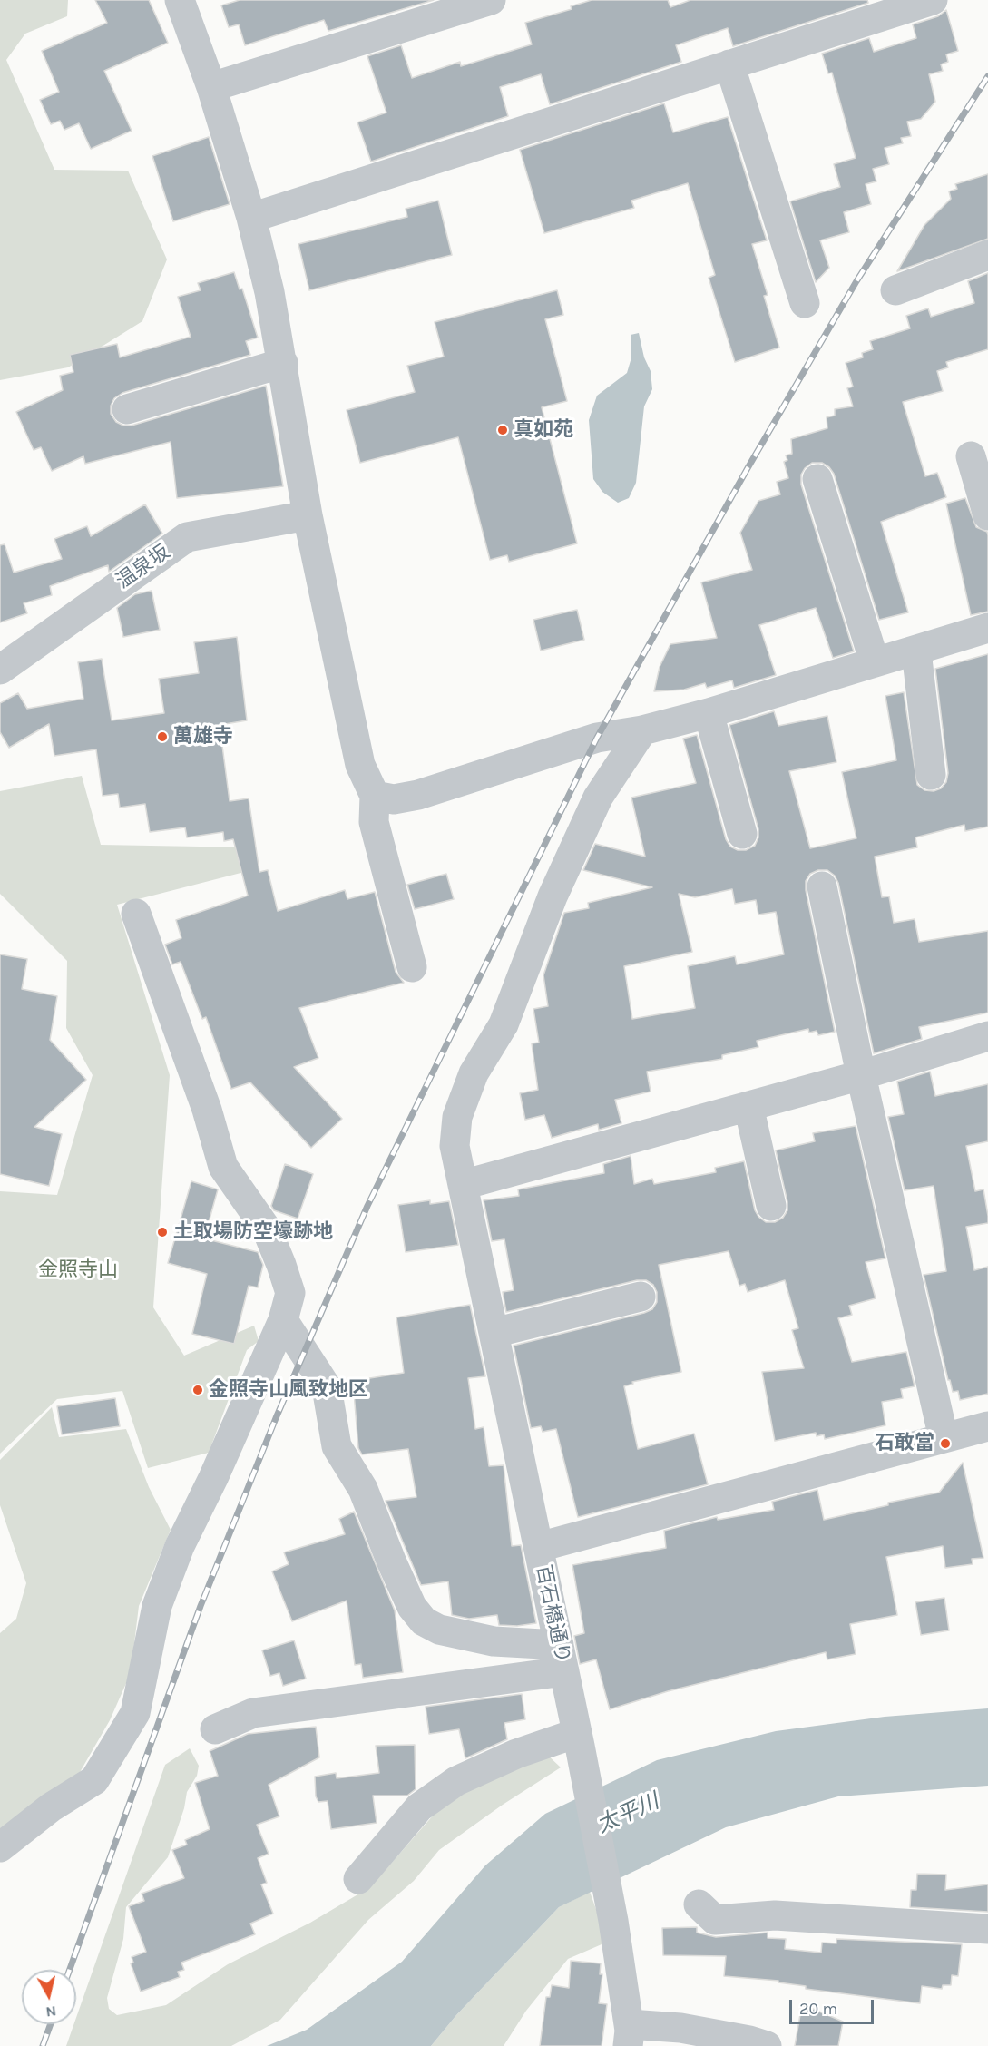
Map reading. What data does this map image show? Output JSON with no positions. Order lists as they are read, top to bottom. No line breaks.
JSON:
{"streets":{"street":["温泉坂","百石橋通り"]},"water":["太平川"],"parks":["金照寺山"],"places":["真如苑","萬雄寺","土取場防空壕跡地","金照寺山風致地区","石敢當"],"scale_bar":"20 m","north":"bottom"}
